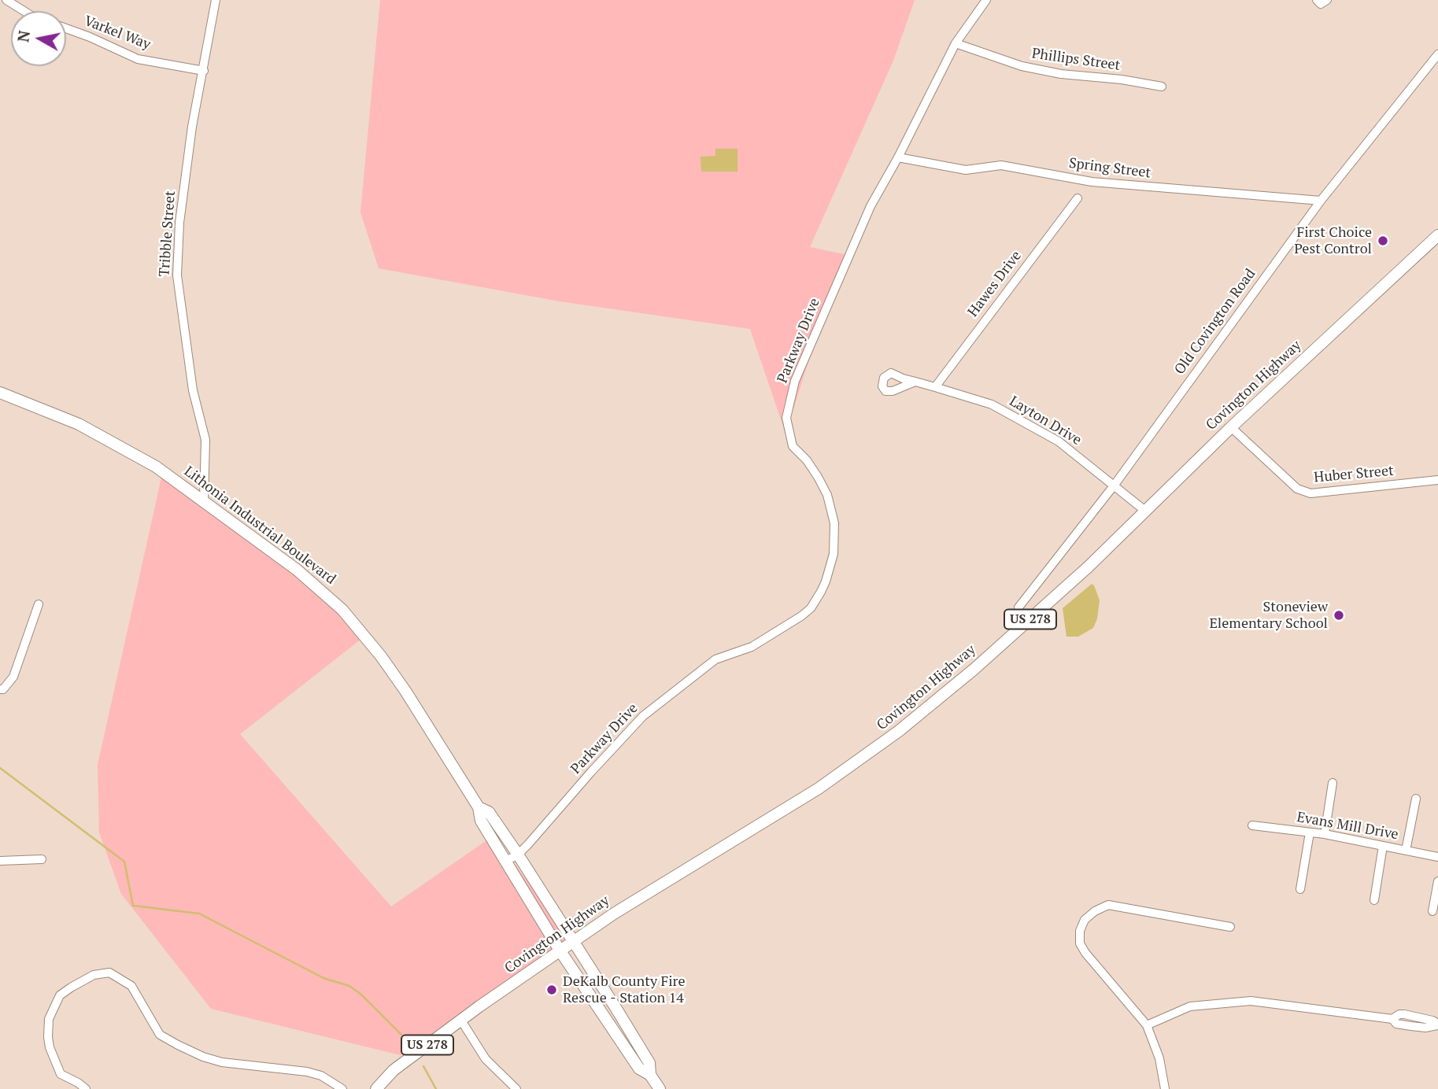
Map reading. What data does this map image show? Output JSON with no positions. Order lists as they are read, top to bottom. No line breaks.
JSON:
{"streets":{"main road":["Covington Highway","Lithonia Industrial Boulevard","US 278"],"street":["Varkel Way","Phillips Street","Spring Street","Tribble Street","Hawes Drive","Old Covington Road","Parkway Drive","Layton Drive","Huber Street","Evans Mill Drive"]},"crossings":[["Varkel Way","Tribble Street"],["Phillips Street","Parkway Drive"],["Spring Street","Old Covington Road"],["Spring Street","Parkway Drive"],["Tribble Street","Lithonia Industrial Boulevard"],["Hawes Drive","Layton Drive"],["Old Covington Road","Layton Drive"],["Parkway Drive","Lithonia Industrial Boulevard"],["Covington Highway","Layton Drive"],["Covington Highway","Huber Street"],["Covington Highway","Lithonia Industrial Boulevard"]],"places":["First Choice Pest Control","Stoneview Elementary School","DeKalb County Fire Rescue - Station 14"],"north":"left"}
